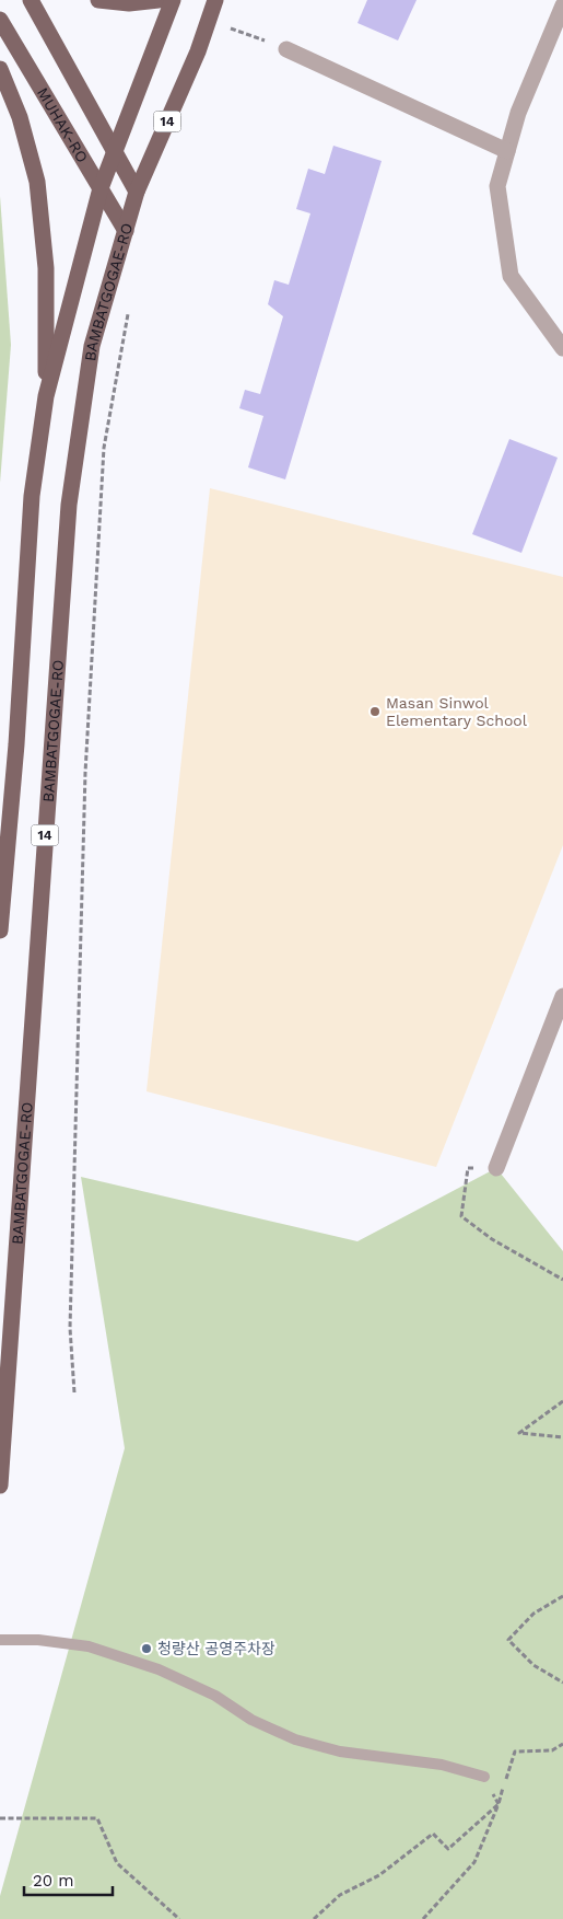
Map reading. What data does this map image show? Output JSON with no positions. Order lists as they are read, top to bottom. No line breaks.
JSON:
{"streets":{"main road":["14","MUHAK-RO","BAMBATGOGAE-RO"]},"crossings":[["14","MUHAK-RO"],["MUHAK-RO","BAMBATGOGAE-RO"]],"places":["Masan Sinwol Elementary School","청량산 공영주차장"],"scale_bar":"20 m"}
